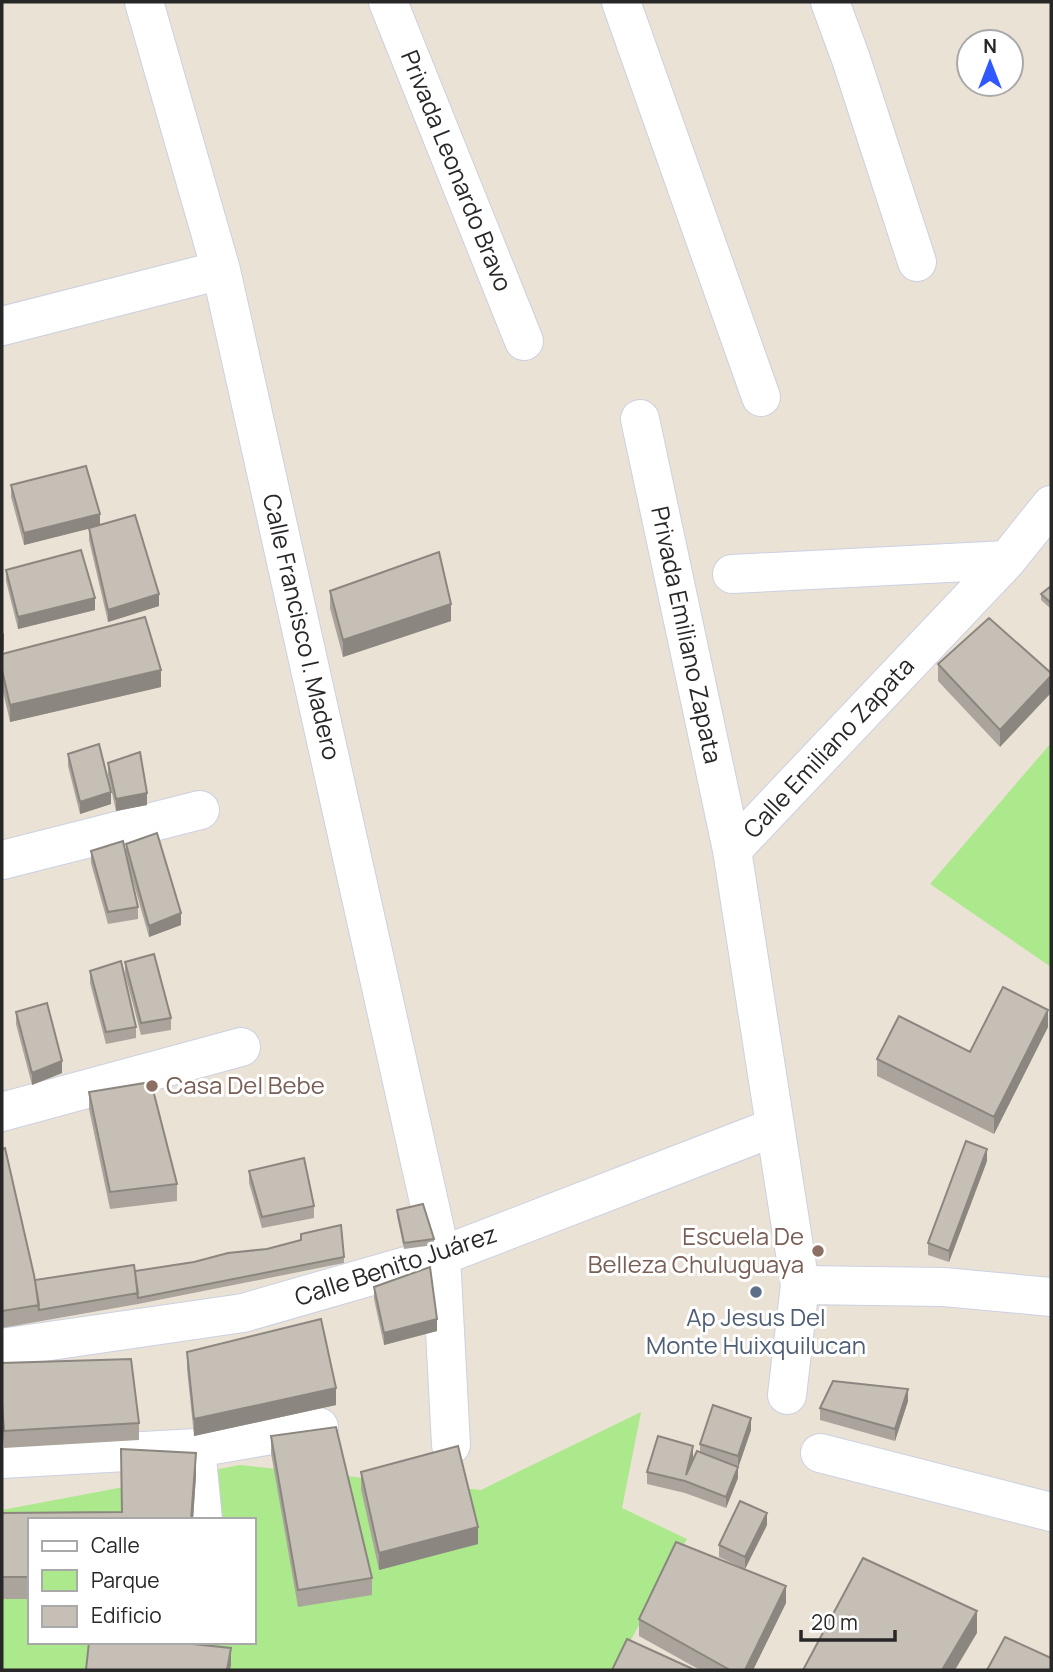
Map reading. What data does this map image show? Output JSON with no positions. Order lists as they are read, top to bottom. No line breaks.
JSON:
{"streets":{"street":["Privada Leonardo Bravo","Calle Francisco I. Madero","Privada Emiliano Zapata","Calle Emiliano Zapata","Calle Benito Juárez"]},"crossings":[["Calle Francisco I. Madero","Calle Benito Juárez"],["Privada Emiliano Zapata","Calle Emiliano Zapata"],["Calle Emiliano Zapata","Calle Benito Juárez"]],"places":["Casa Del Bebe","Escuela De Belleza Chuluguaya","Ap Jesus Del Monte Huixquilucan"],"legend":["Calle","Parque","Edificio"],"scale_bar":"20 m","north":"top"}
